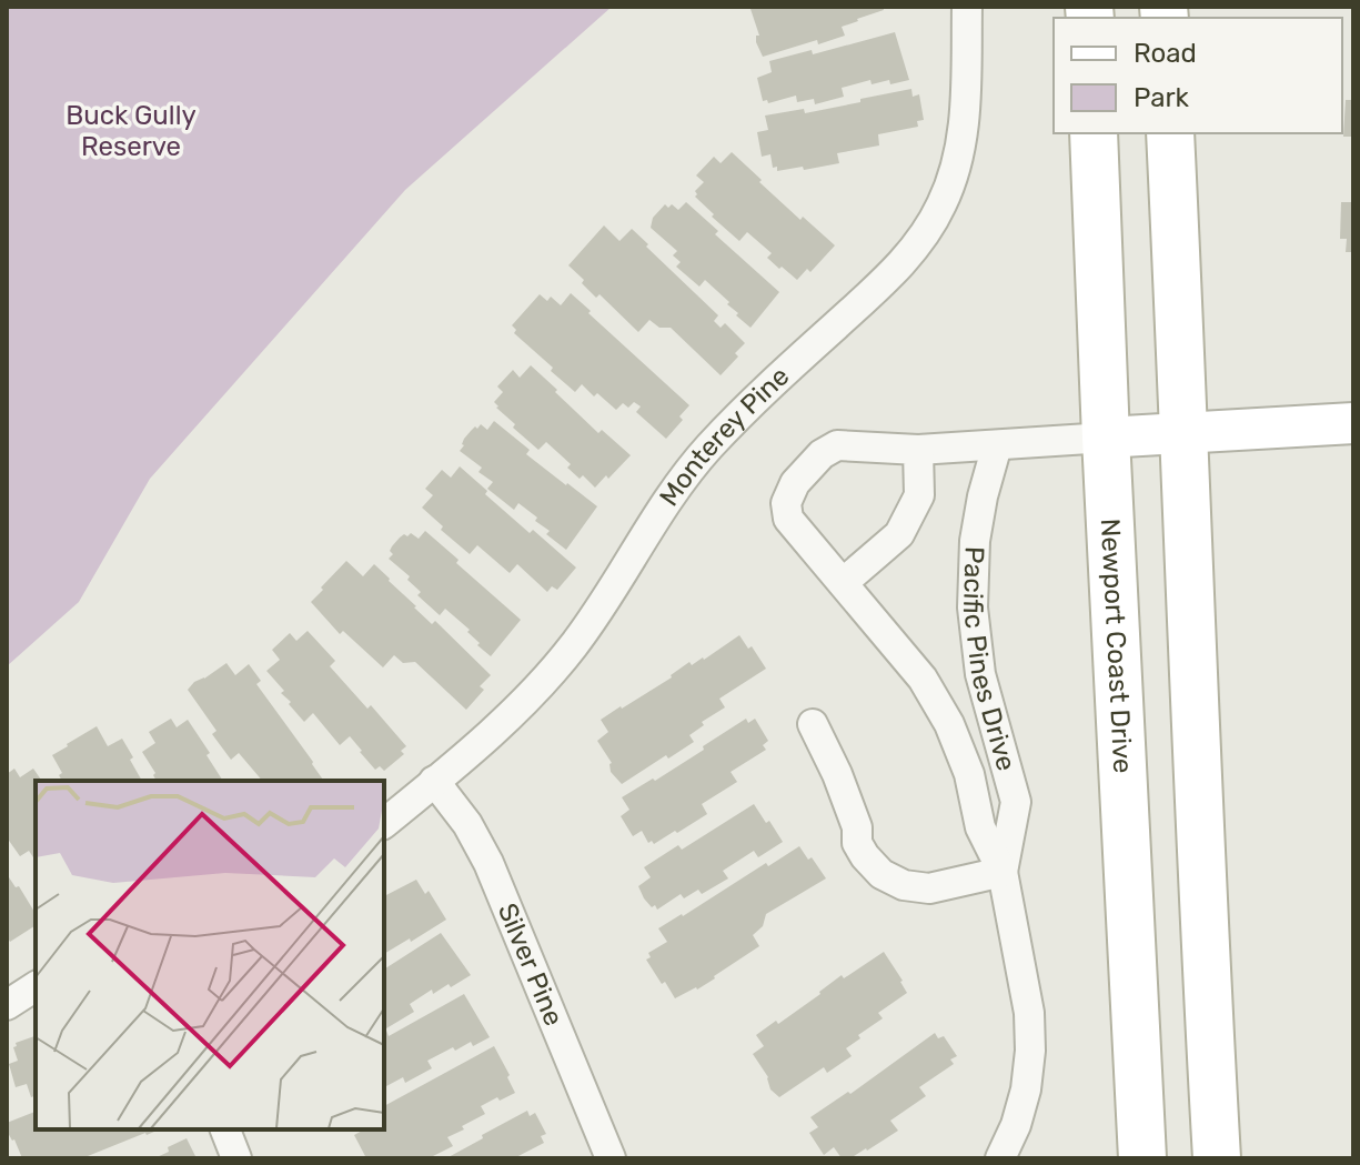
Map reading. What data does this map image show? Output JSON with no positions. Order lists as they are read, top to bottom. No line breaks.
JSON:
{"streets":{"main road":["Newport Coast Drive"],"street":["Monterey Pine","Pacific Pines Drive","Silver Pine"]},"crossings":[["Monterey Pine","Silver Pine"],["Newport Coast Drive","Pacific Pines Drive"]],"parks":["Buck Gully Reserve"],"legend":["Road","Park"]}
